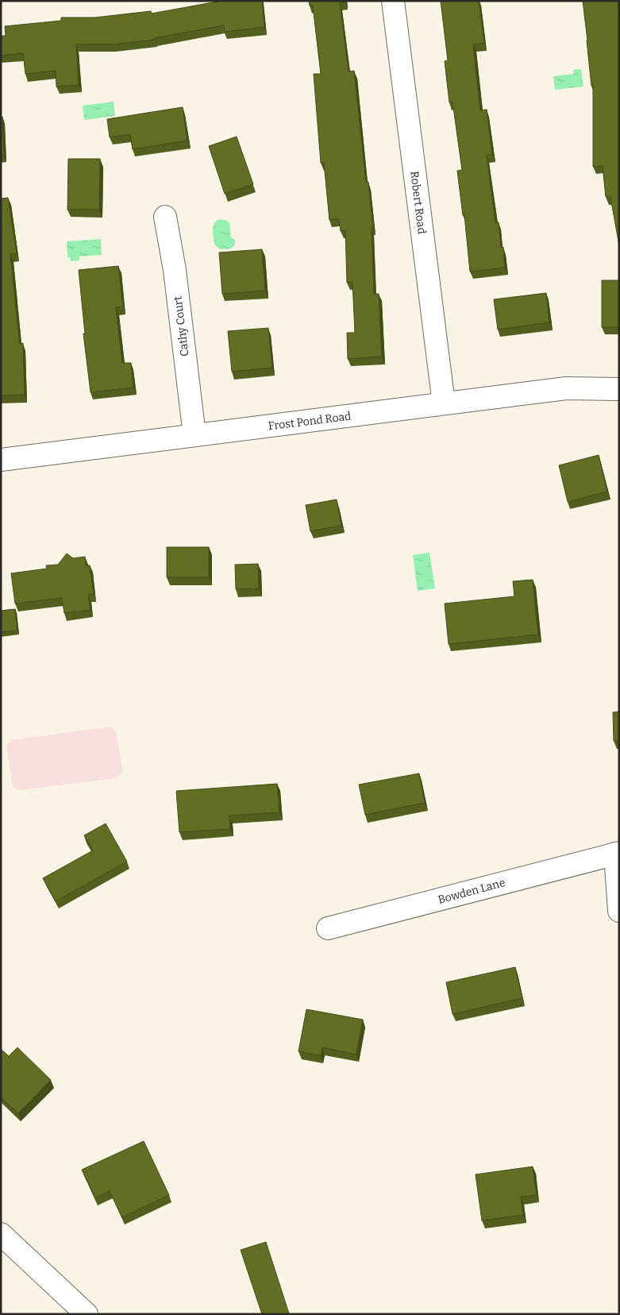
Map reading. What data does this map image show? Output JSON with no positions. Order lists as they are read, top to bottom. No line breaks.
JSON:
{"streets":{"street":["Robert Road","Cathy Court","Frost Pond Road","Bowden Lane"]},"crossings":[["Robert Road","Frost Pond Road"],["Cathy Court","Frost Pond Road"]]}
